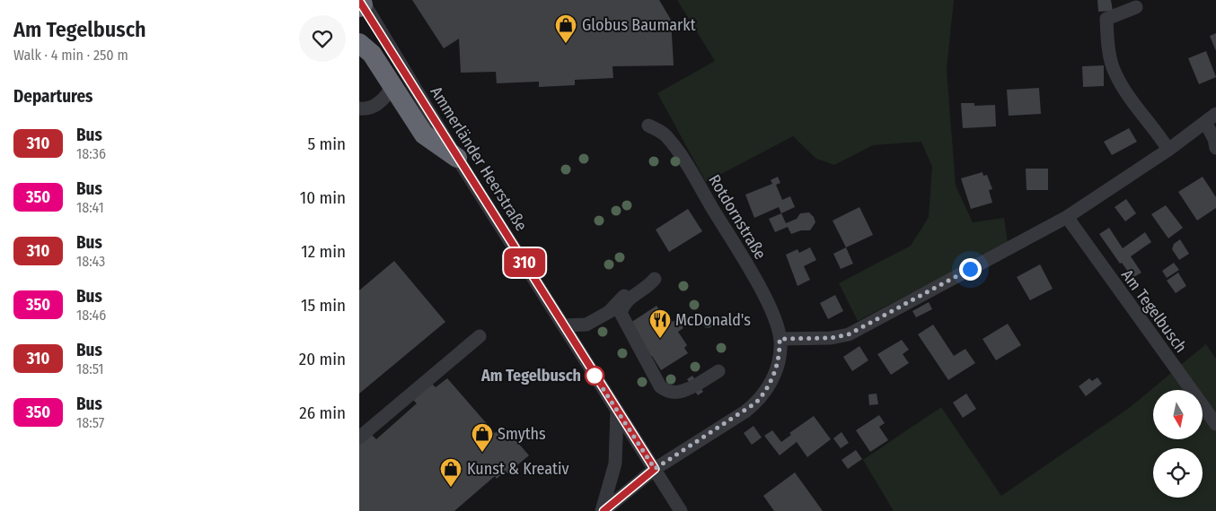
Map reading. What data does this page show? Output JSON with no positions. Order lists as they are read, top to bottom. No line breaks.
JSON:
{"streets":{"street":["Ammerländer Heerstraße","Rotdornstraße","Am Tegelbusch"]},"places":{"shop":["Globus Baumarkt","Smyths","Kunst & Kreativ"],"restaurant":["McDonald's"],"other":["Am Tegelbusch"]},"lines":["bus line 310"],"north":"bottom","page":{"heading":[["Am Tegelbusch","Walk · 4 min · 250 m"],"Departures"],"on_map":"310","list":[{"mark":"310","name":"Bus","note":"18:36","value":"5 min"},{"mark":"350","name":"Bus","note":"18:41","value":"10 min"},{"mark":"310","name":"Bus","note":"18:43","value":"12 min"},{"mark":"350","name":"Bus","note":"18:46","value":"15 min"},{"mark":"310","name":"Bus","note":"18:51","value":"20 min"},{"mark":"350","name":"Bus","note":"18:57","value":"26 min"}]}}
